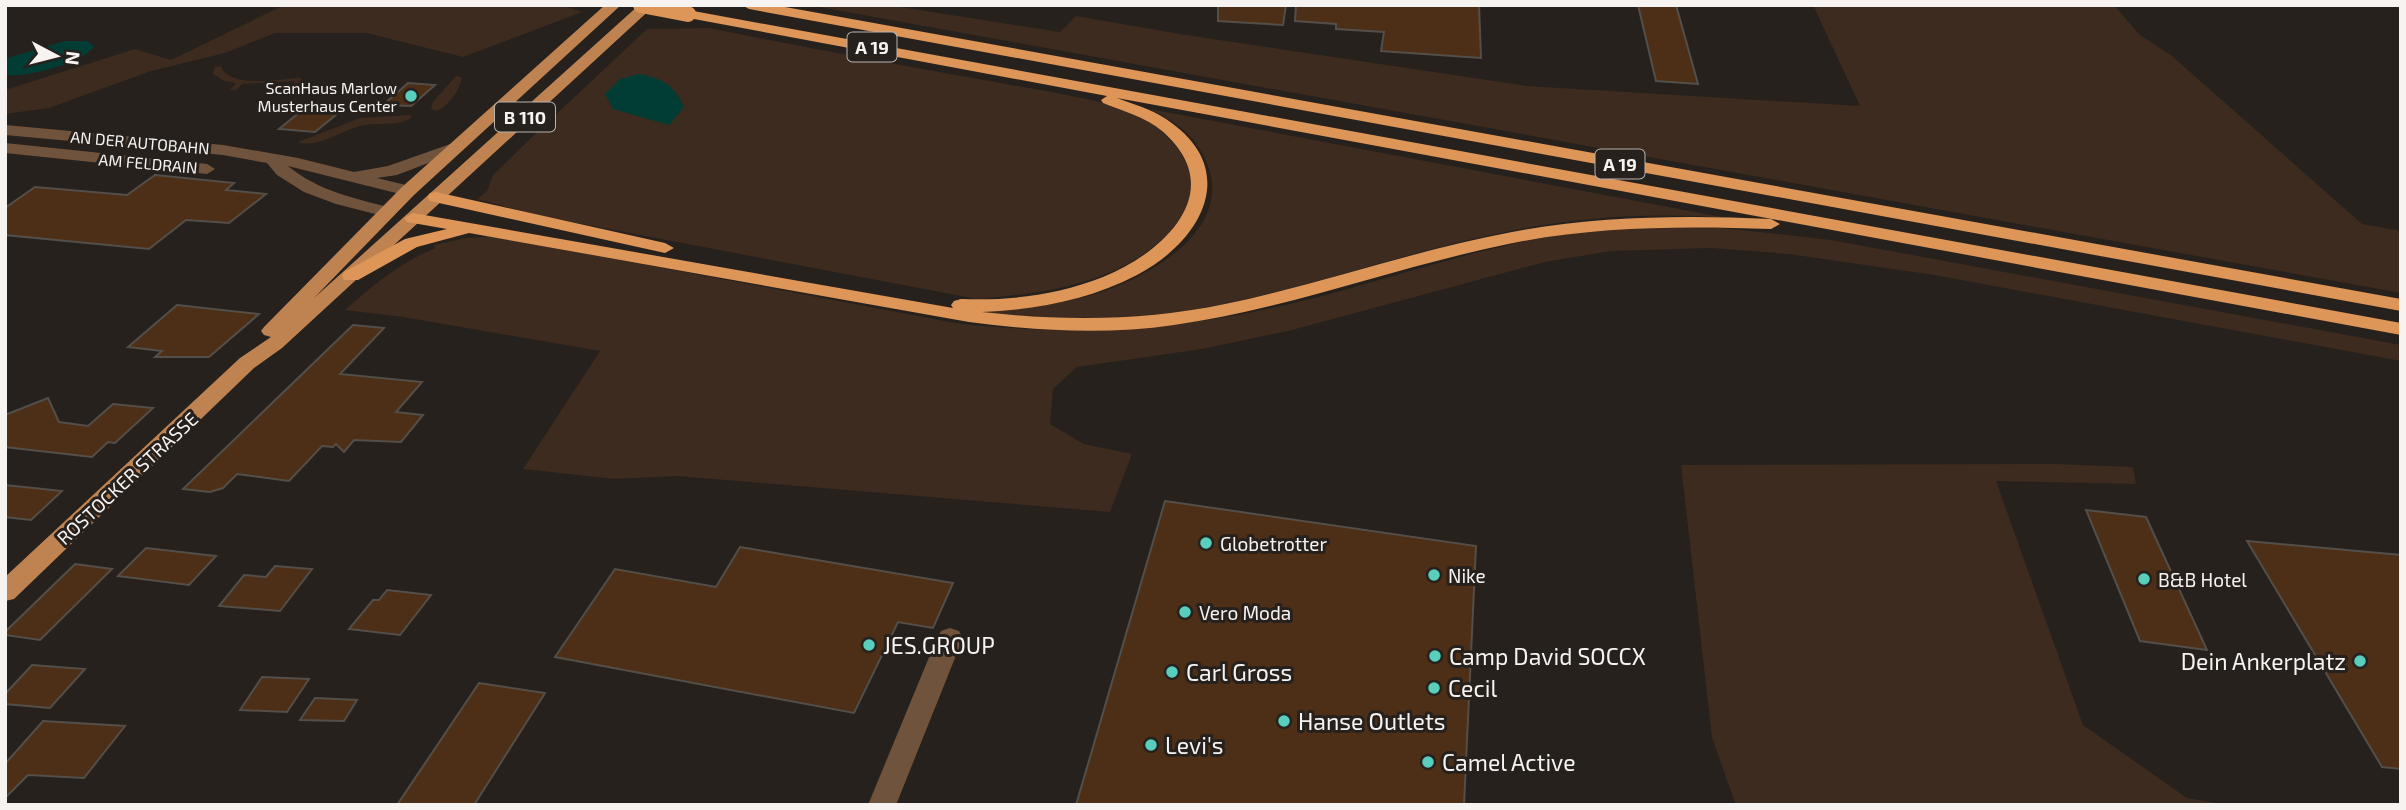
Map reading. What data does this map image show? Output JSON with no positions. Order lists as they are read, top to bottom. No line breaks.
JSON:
{"streets":{"highway":["A 19"],"main road":["B 110","ROSTOCKER STRASSE"],"street":["AN DER AUTOBAHN","AM FELDRAIN"]},"crossings":[["B 110","AN DER AUTOBAHN"],["B 110","ROSTOCKER STRASSE"],["AN DER AUTOBAHN","ROSTOCKER STRASSE"]],"places":["ScanHaus Marlow Musterhaus Center","Globetrotter","Nike","B&B Hotel","Vero Moda","JES.GROUP","Camp David SOCCX","Dein Ankerplatz","Carl Gross","Cecil","Hanse Outlets","Levi's","Camel Active"],"north":"right"}
